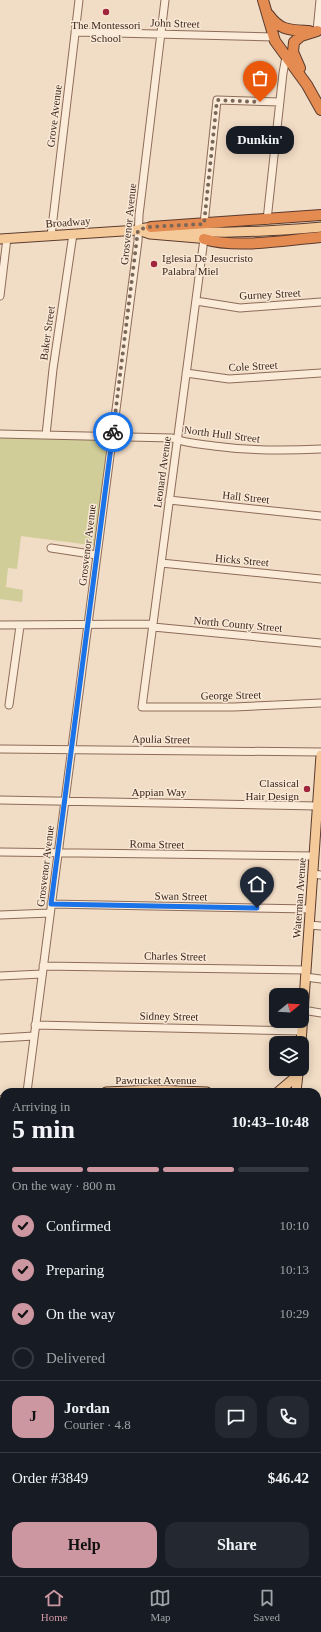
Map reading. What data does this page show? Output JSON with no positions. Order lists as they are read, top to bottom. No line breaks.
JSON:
{"streets":{"main road":["Broadway","Waterman Avenue"],"street":["John Street","Grove Avenue","Grosvenor Avenue","Gurney Street","Baker Street","Cole Street","North Hull Street","Leonard Avenue","Hall Street","Hicks Street","North County Street","George Street","Apulia Street","Appian Way","Roma Street","Swan Street","Charles Street","Sidney Street"]},"crossings":[["John Street","Grove Avenue"],["John Street","Grosvenor Avenue"],["Grove Avenue","Broadway"],["Broadway","Grosvenor Avenue"],["Broadway","Baker Street"],["Broadway","Leonard Avenue"],["Grosvenor Avenue","North Hull Street"],["Grosvenor Avenue","North County Street"],["Grosvenor Avenue","Apulia Street"],["Grosvenor Avenue","Appian Way"],["Grosvenor Avenue","Roma Street"],["Grosvenor Avenue","Swan Street"],["Grosvenor Avenue","Charles Street"],["Grosvenor Avenue","Sidney Street"],["Gurney Street","Leonard Avenue"],["Baker Street","North Hull Street"],["Cole Street","Leonard Avenue"],["North Hull Street","Leonard Avenue"],["Leonard Avenue","Hall Street"],["Leonard Avenue","Hicks Street"],["Leonard Avenue","North County Street"],["Leonard Avenue","George Street"],["Apulia Street","Waterman Avenue"],["Appian Way","Waterman Avenue"],["Roma Street","Waterman Avenue"],["Swan Street","Waterman Avenue"],["Waterman Avenue","Charles Street"],["Waterman Avenue","Sidney Street"]],"places":["The Montessori School","Dunkin'","Iglesia De Jesucristo Palabra Miel","Classical Hair Design"],"north":"right","page":{"bubble":"Dunkin'","heading":["5 min","Arriving in","10:43–10:48"],"panel":["Jordan","Courier · 4.8","Order #3849","$46.42"],"bar":"On the way · 800 m","list":[["Confirmed","10:10"],["Preparing","10:13"],["On the way","10:29"],"Delivered"],"round":"J","buttons":["Help","Share"],"tabs":["Home","Map","Saved"]}}
